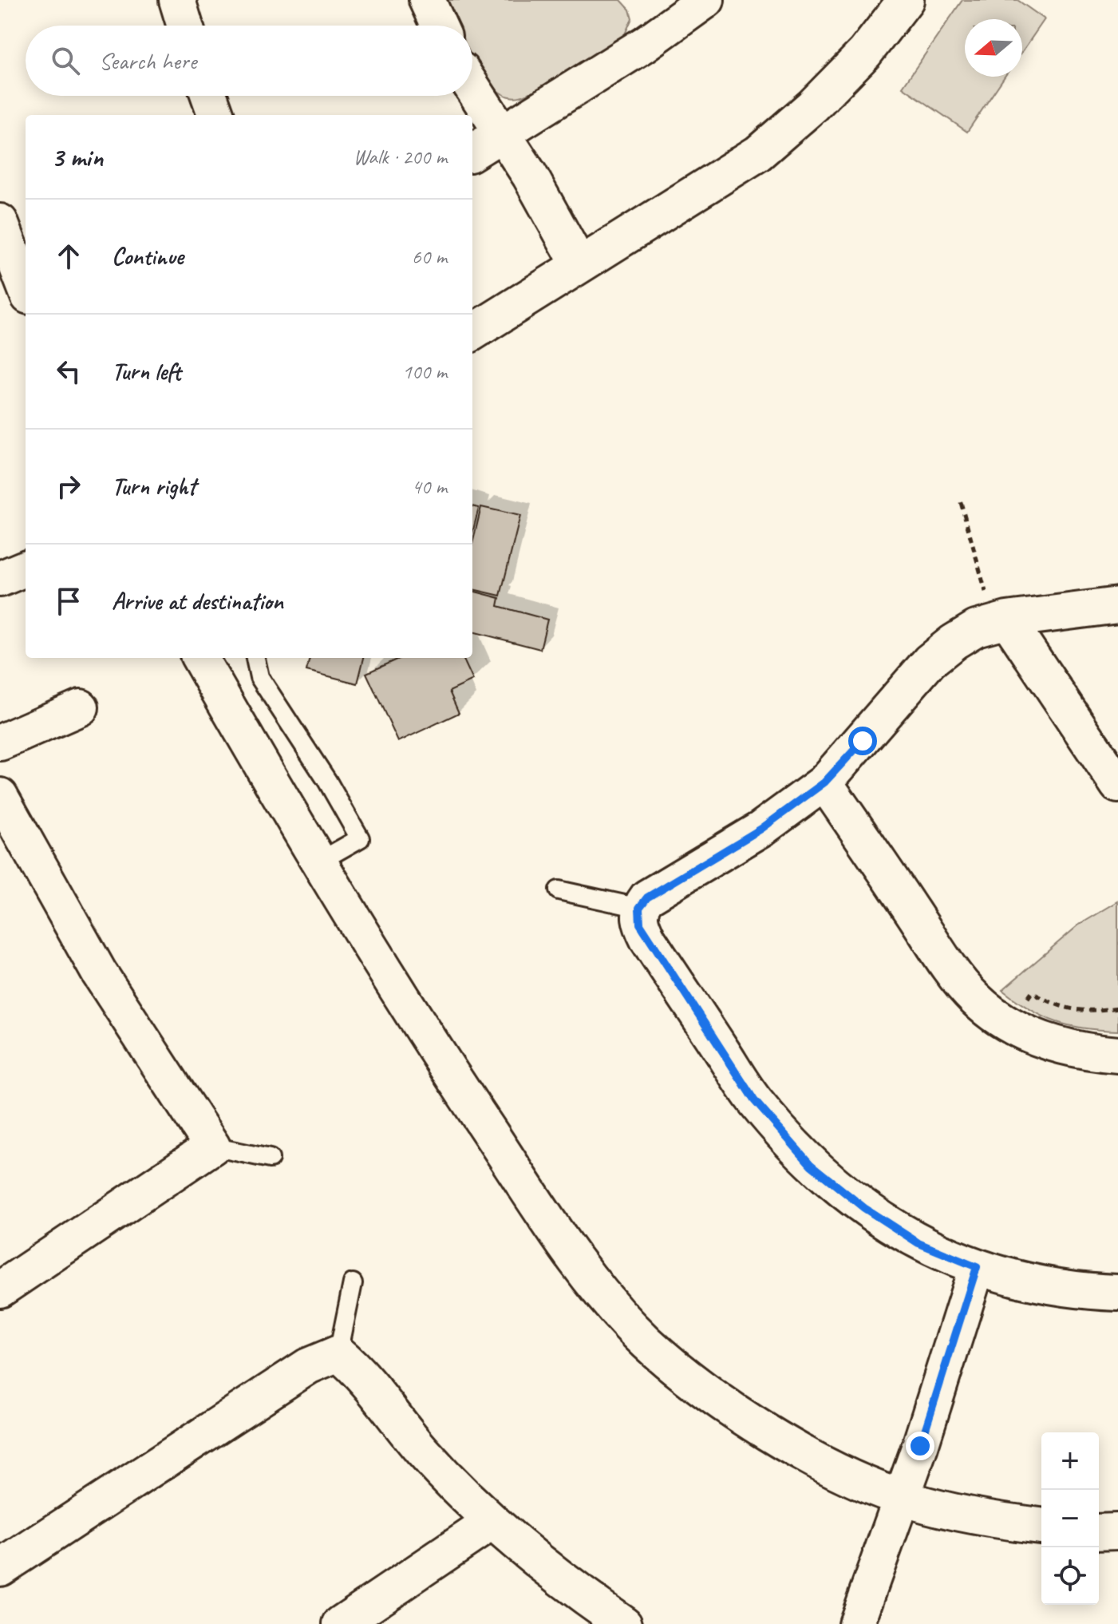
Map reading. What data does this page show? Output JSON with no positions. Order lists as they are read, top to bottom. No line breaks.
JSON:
{"north":"left","page":{"search":"Search here","heading":["3 min","Walk · 200 m"],"list":[["Continue","60 m"],["Turn left","100 m"],["Turn right","40 m"],"Arrive at destination"],"map_buttons":["+","−"]}}
